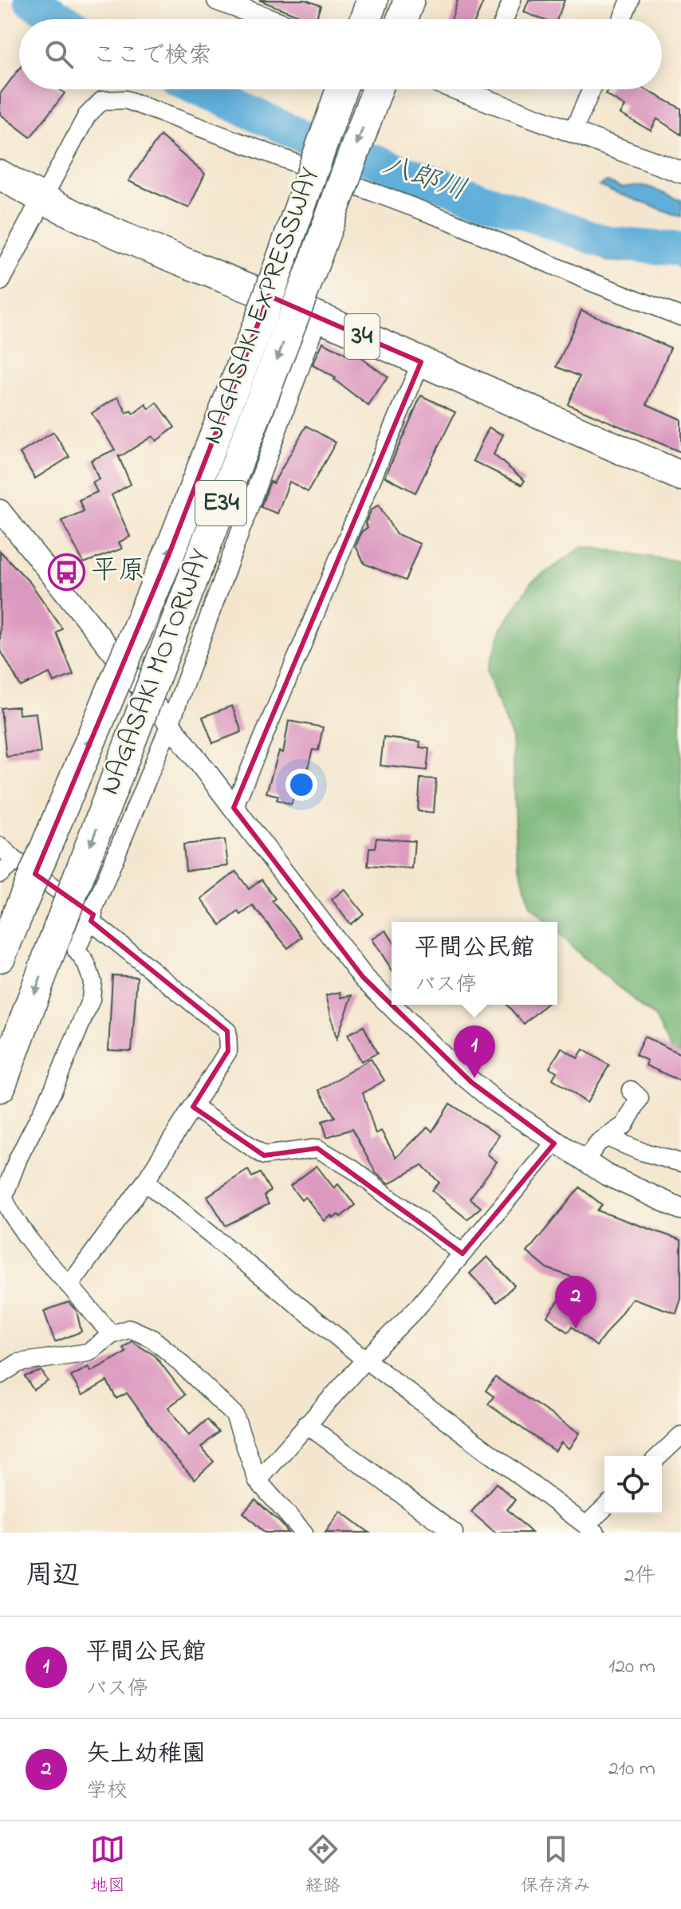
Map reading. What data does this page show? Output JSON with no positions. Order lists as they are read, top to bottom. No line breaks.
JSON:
{"streets":{"highway":["NAGASAKI EXPRESSWAY","34","E34","NAGASAKI MOTORWAY"]},"one_way":["NAGASAKI EXPRESSWAY","NAGASAKI MOTORWAY"],"water":["八郎川"],"places":{"bus stop":["平原"]},"page":{"search":"ここで検索","popup":["平間公民館","バス停"],"pins":["1","2"],"heading":["周辺","2件"],"list":[{"mark":"1","name":"平間公民館","note":"バス停","value":"120 m"},{"mark":"2","name":"矢上幼稚園","note":"学校","value":"210 m"}],"nav":["地図","経路","保存済み"]}}
